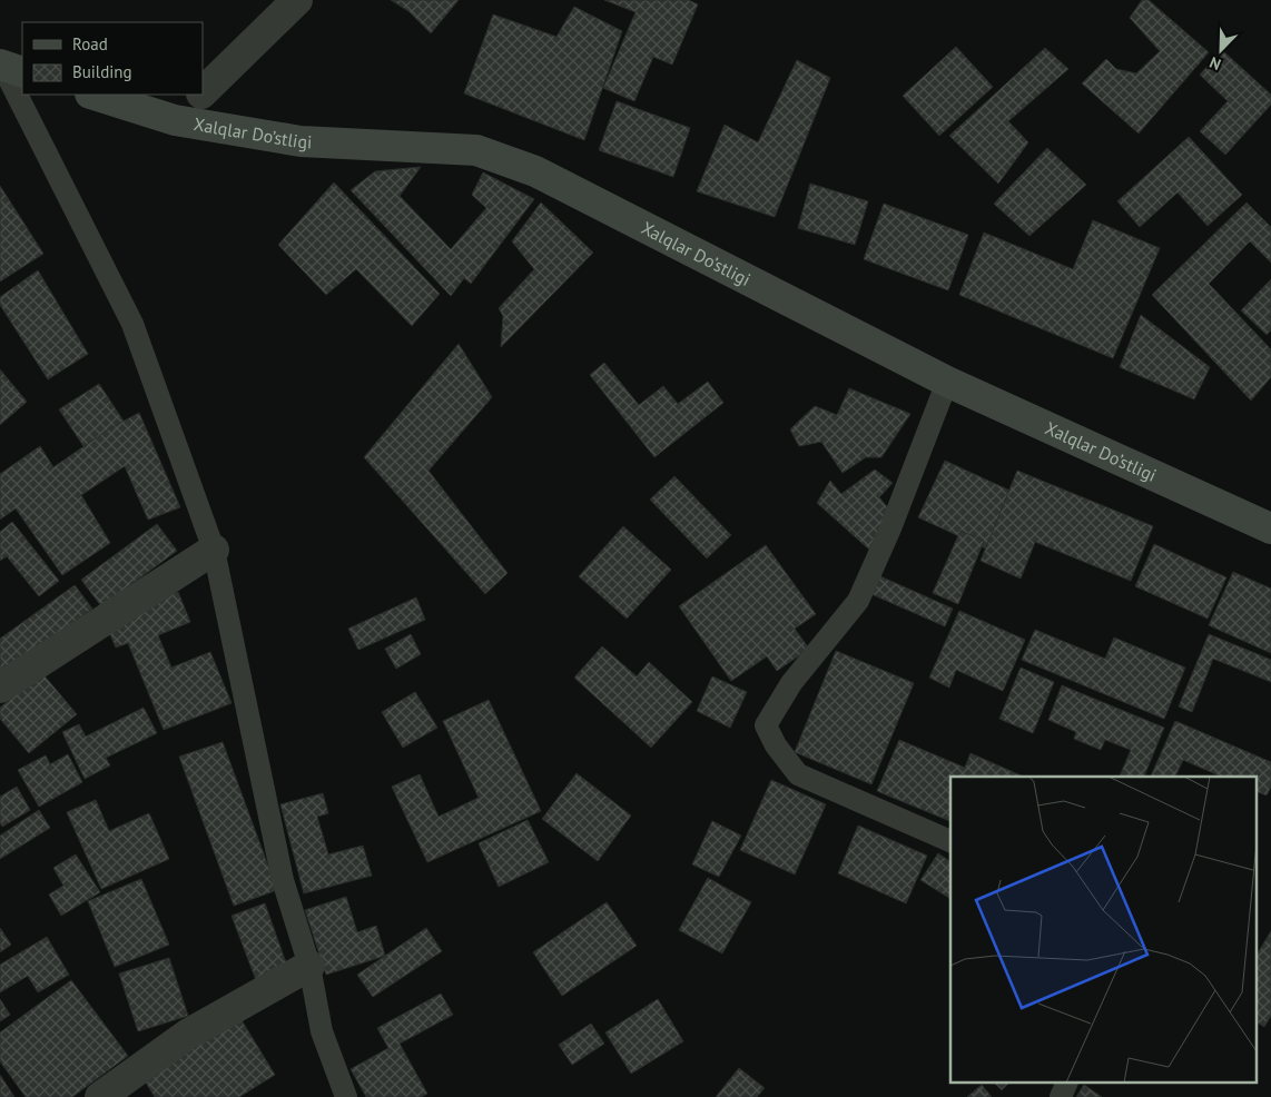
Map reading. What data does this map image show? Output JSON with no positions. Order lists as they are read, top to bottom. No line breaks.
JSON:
{"streets":{"main road":["Xalqlar Do’stligi"]},"legend":["Road","Building"],"north":"bottom left"}
